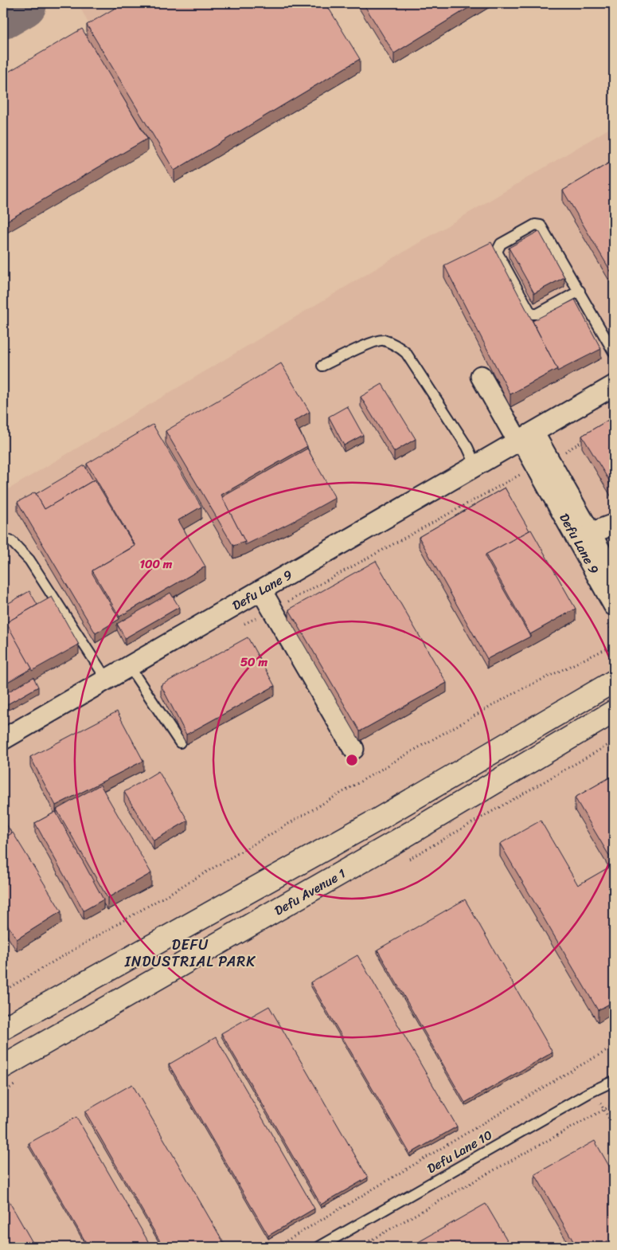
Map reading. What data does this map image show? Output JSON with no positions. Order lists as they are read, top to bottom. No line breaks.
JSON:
{"streets":{"main road":["Defu Avenue 1"],"street":["Defu Lane 9"],"lane":["Defu Lane 10"]},"districts":["DEFU INDUSTRIAL PARK"],"rings":["100 m","50 m"]}
